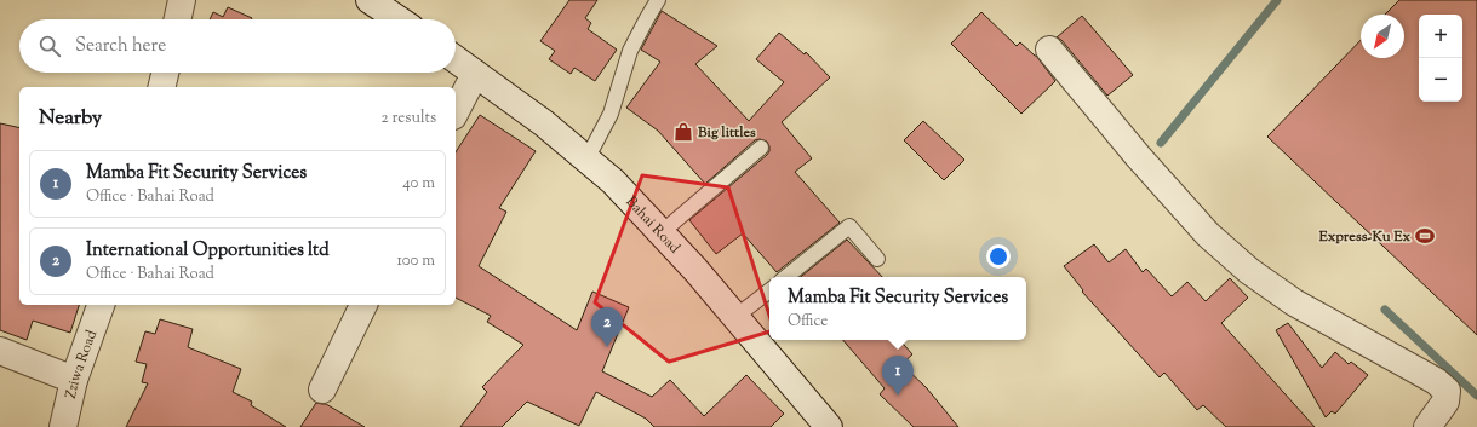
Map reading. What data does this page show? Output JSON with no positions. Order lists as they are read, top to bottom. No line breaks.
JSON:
{"streets":{"street":["Bahai Road","Zziwa Road"]},"places":{"shop":["Big littles"],"sports":["Express-Ku Ex"]},"north":"bottom left","page":{"map_buttons":["+","−"],"search":"Search here","heading":["Nearby","2 results"],"list":[{"mark":"1","name":"Mamba Fit Security Services","note":"Office · Bahai Road","value":"40 m"},{"mark":"2","name":"International Opportunities ltd","note":"Office · Bahai Road","value":"100 m"}],"popup":["Mamba Fit Security Services","Office"],"pins":["2","1"]}}
